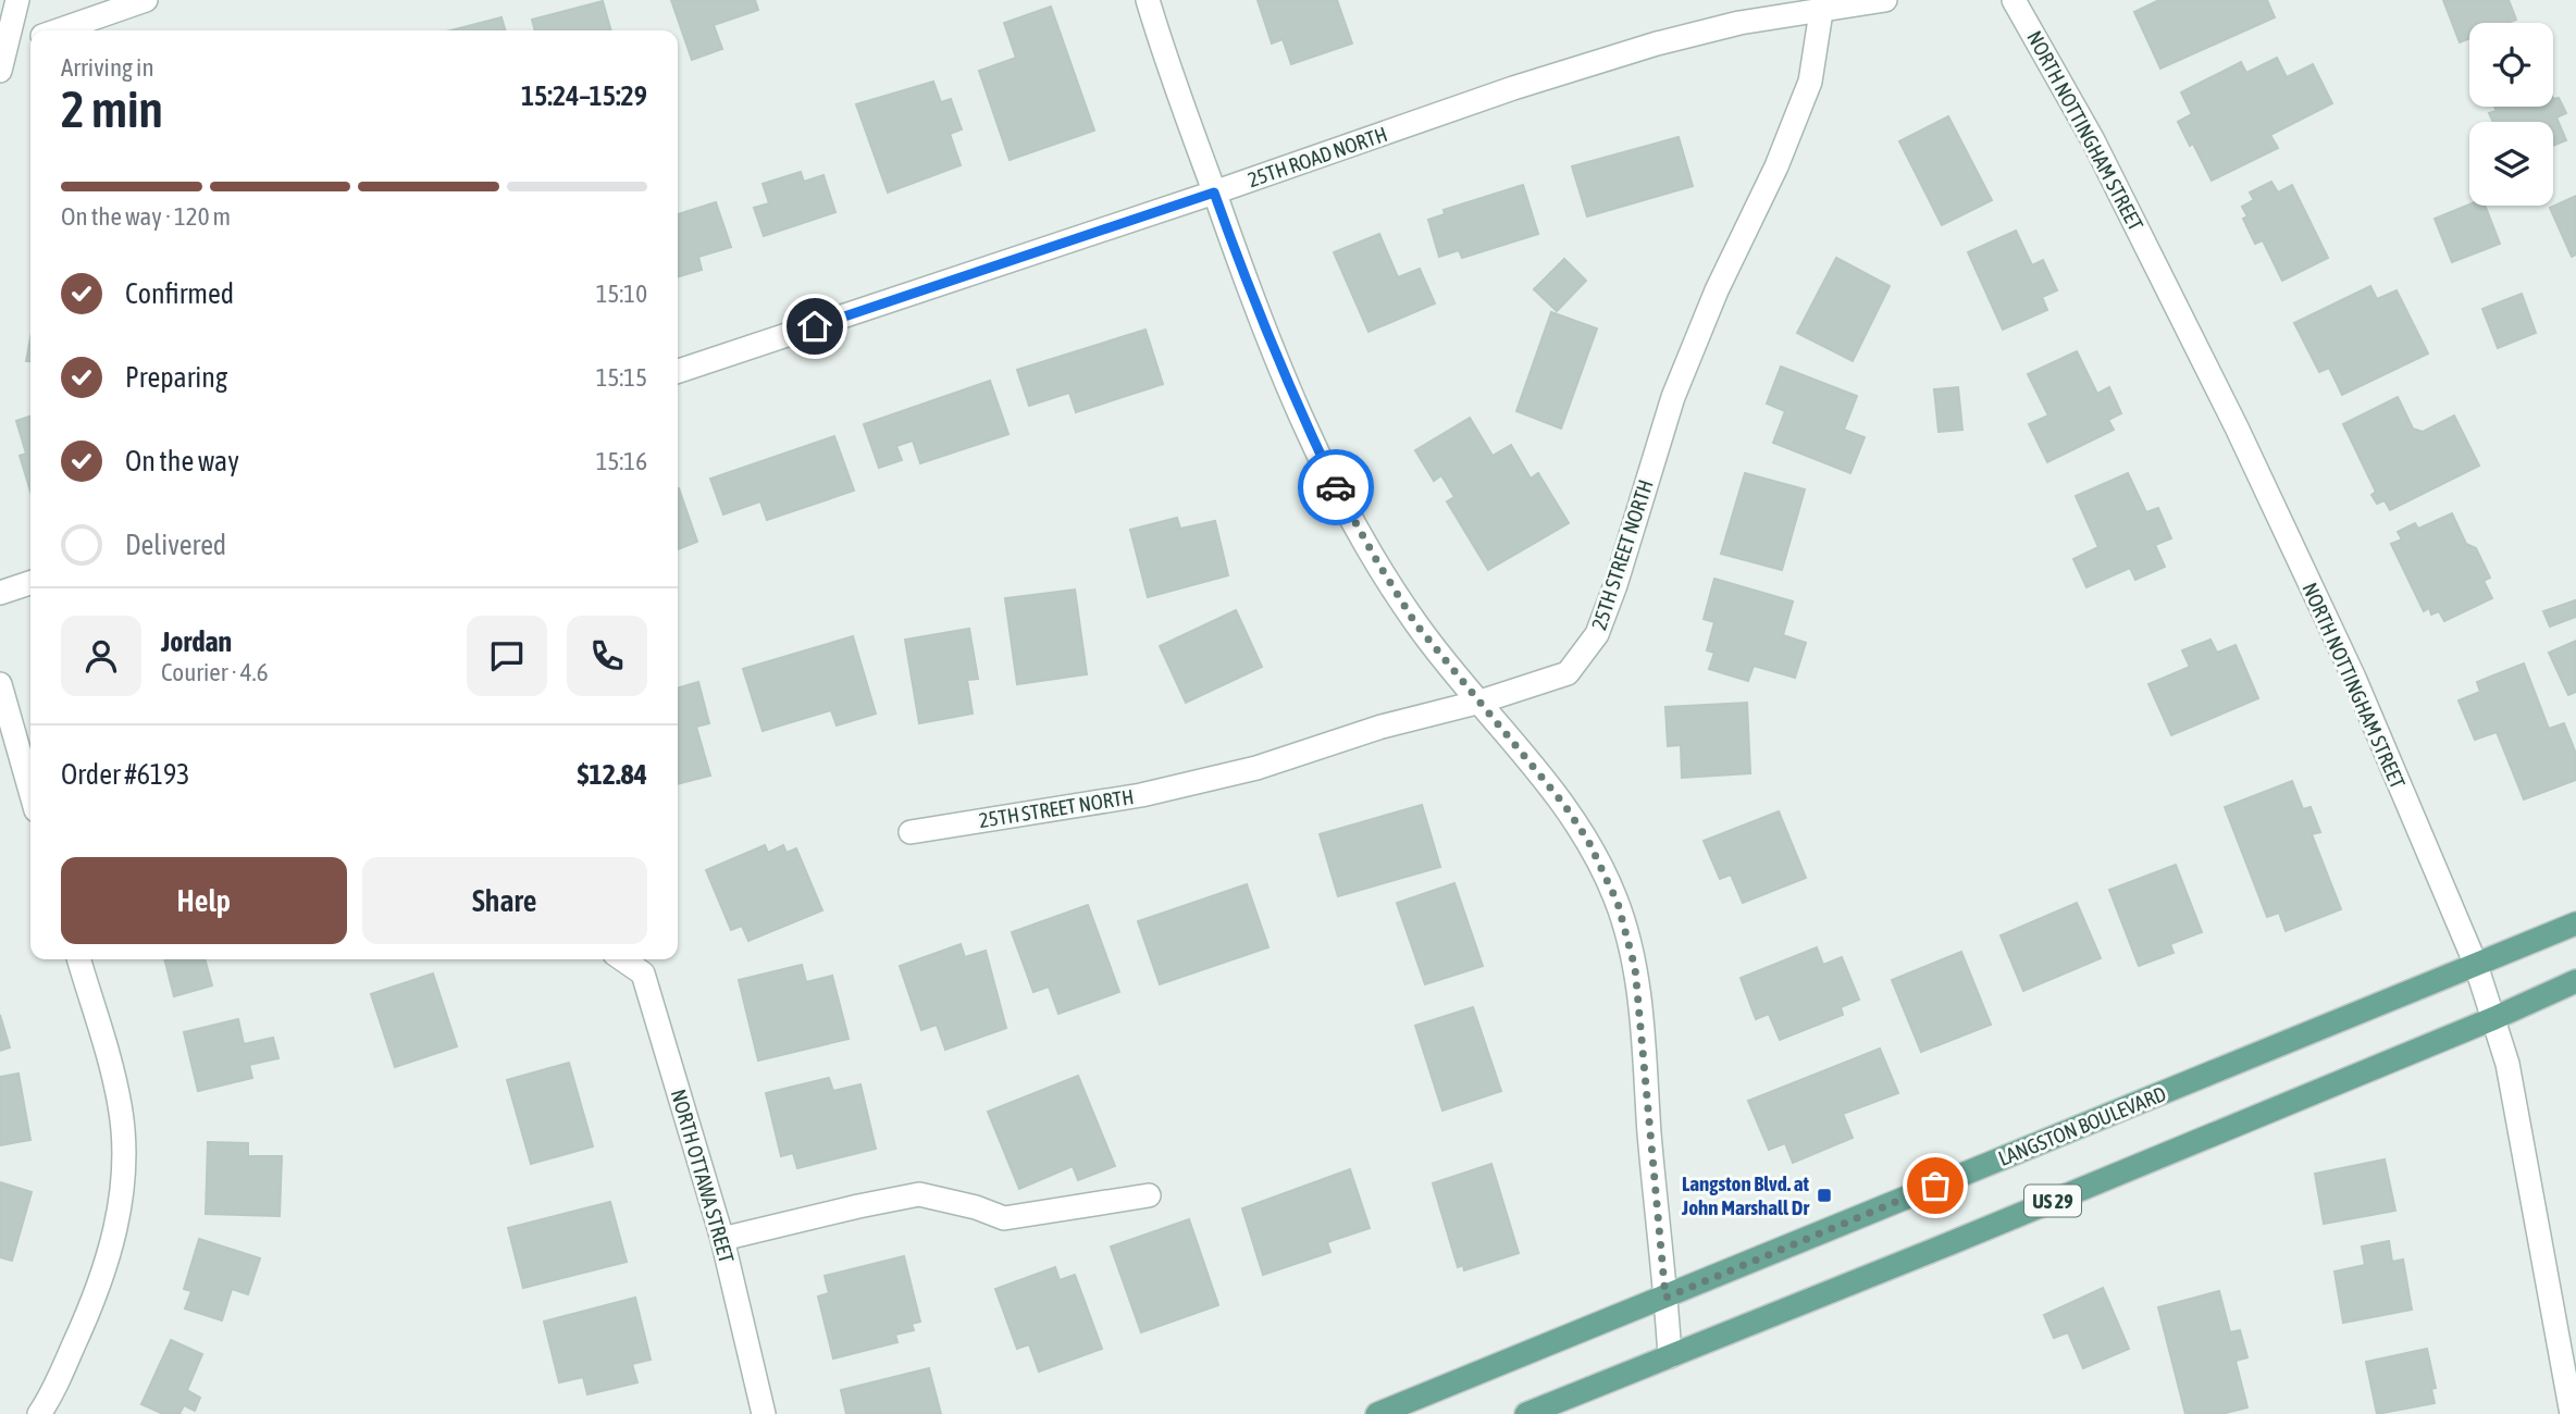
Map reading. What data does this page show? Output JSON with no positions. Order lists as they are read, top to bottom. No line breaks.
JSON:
{"streets":{"main road":["LANGSTON BOULEVARD","US 29"],"street":["NORTH NOTTINGHAM STREET","25TH ROAD NORTH","25TH STREET NORTH","NORTH OTTAWA STREET"]},"crossings":[["NORTH NOTTINGHAM STREET","LANGSTON BOULEVARD"],["NORTH NOTTINGHAM STREET","US 29"],["25TH ROAD NORTH","25TH STREET NORTH"]],"places":{"transit":["Langston Blvd. at John Marshall Dr"]},"page":{"heading":["2 min","Arriving in","15:24–15:29"],"panel":["Jordan","Courier · 4.6","Order #6193","$12.84"],"bar":"On the way · 120 m","list":[["Confirmed","15:10"],["Preparing","15:15"],["On the way","15:16"],"Delivered"],"buttons":["Help","Share"]}}
